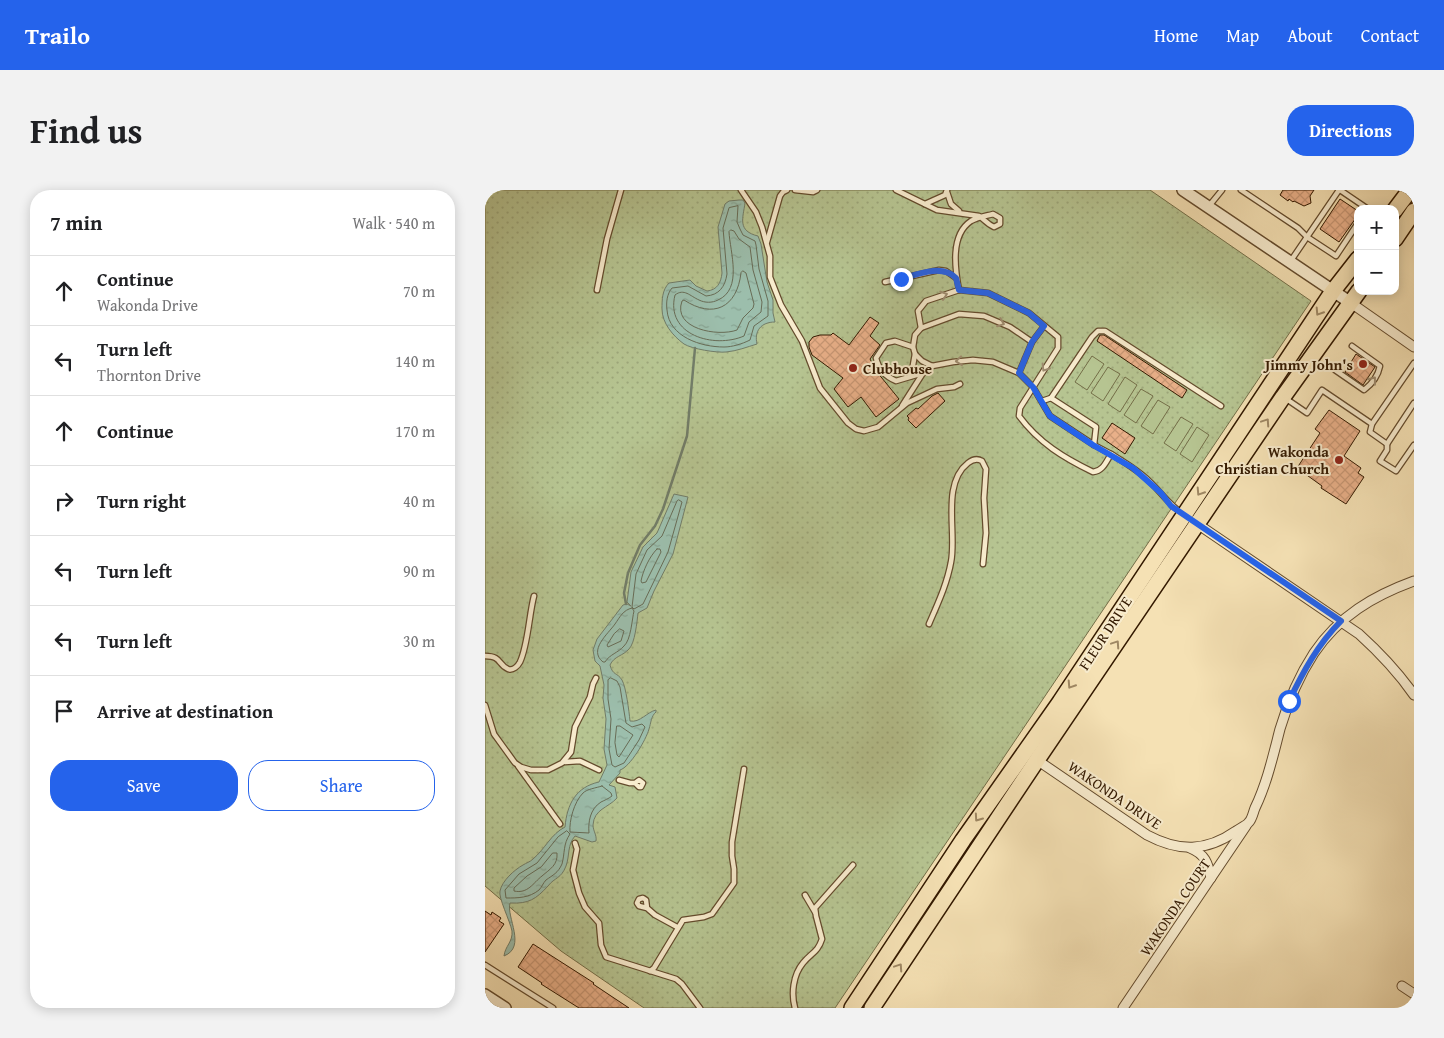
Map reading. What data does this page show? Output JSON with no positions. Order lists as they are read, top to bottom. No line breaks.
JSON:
{"streets":{"main road":["FLEUR DRIVE"],"street":["WAKONDA DRIVE","WAKONDA COURT"]},"crossings":[["FLEUR DRIVE","WAKONDA DRIVE"],["WAKONDA DRIVE","WAKONDA COURT"]],"places":["Jimmy John's","Clubhouse","Wakonda Christian Church"],"page":{"header":"Trailo","nav":["Home","Map","About","Contact"],"title":"Find us","buttons":["Directions",["Save","Share"]],"heading":["7 min","Walk · 540 m"],"map_buttons":["+","−"],"list":[["Continue","Wakonda Drive","70 m"],["Turn left","Thornton Drive","140 m"],["Continue","170 m"],["Turn right","40 m"],["Turn left","90 m"],["Turn left","30 m"],"Arrive at destination"]}}
